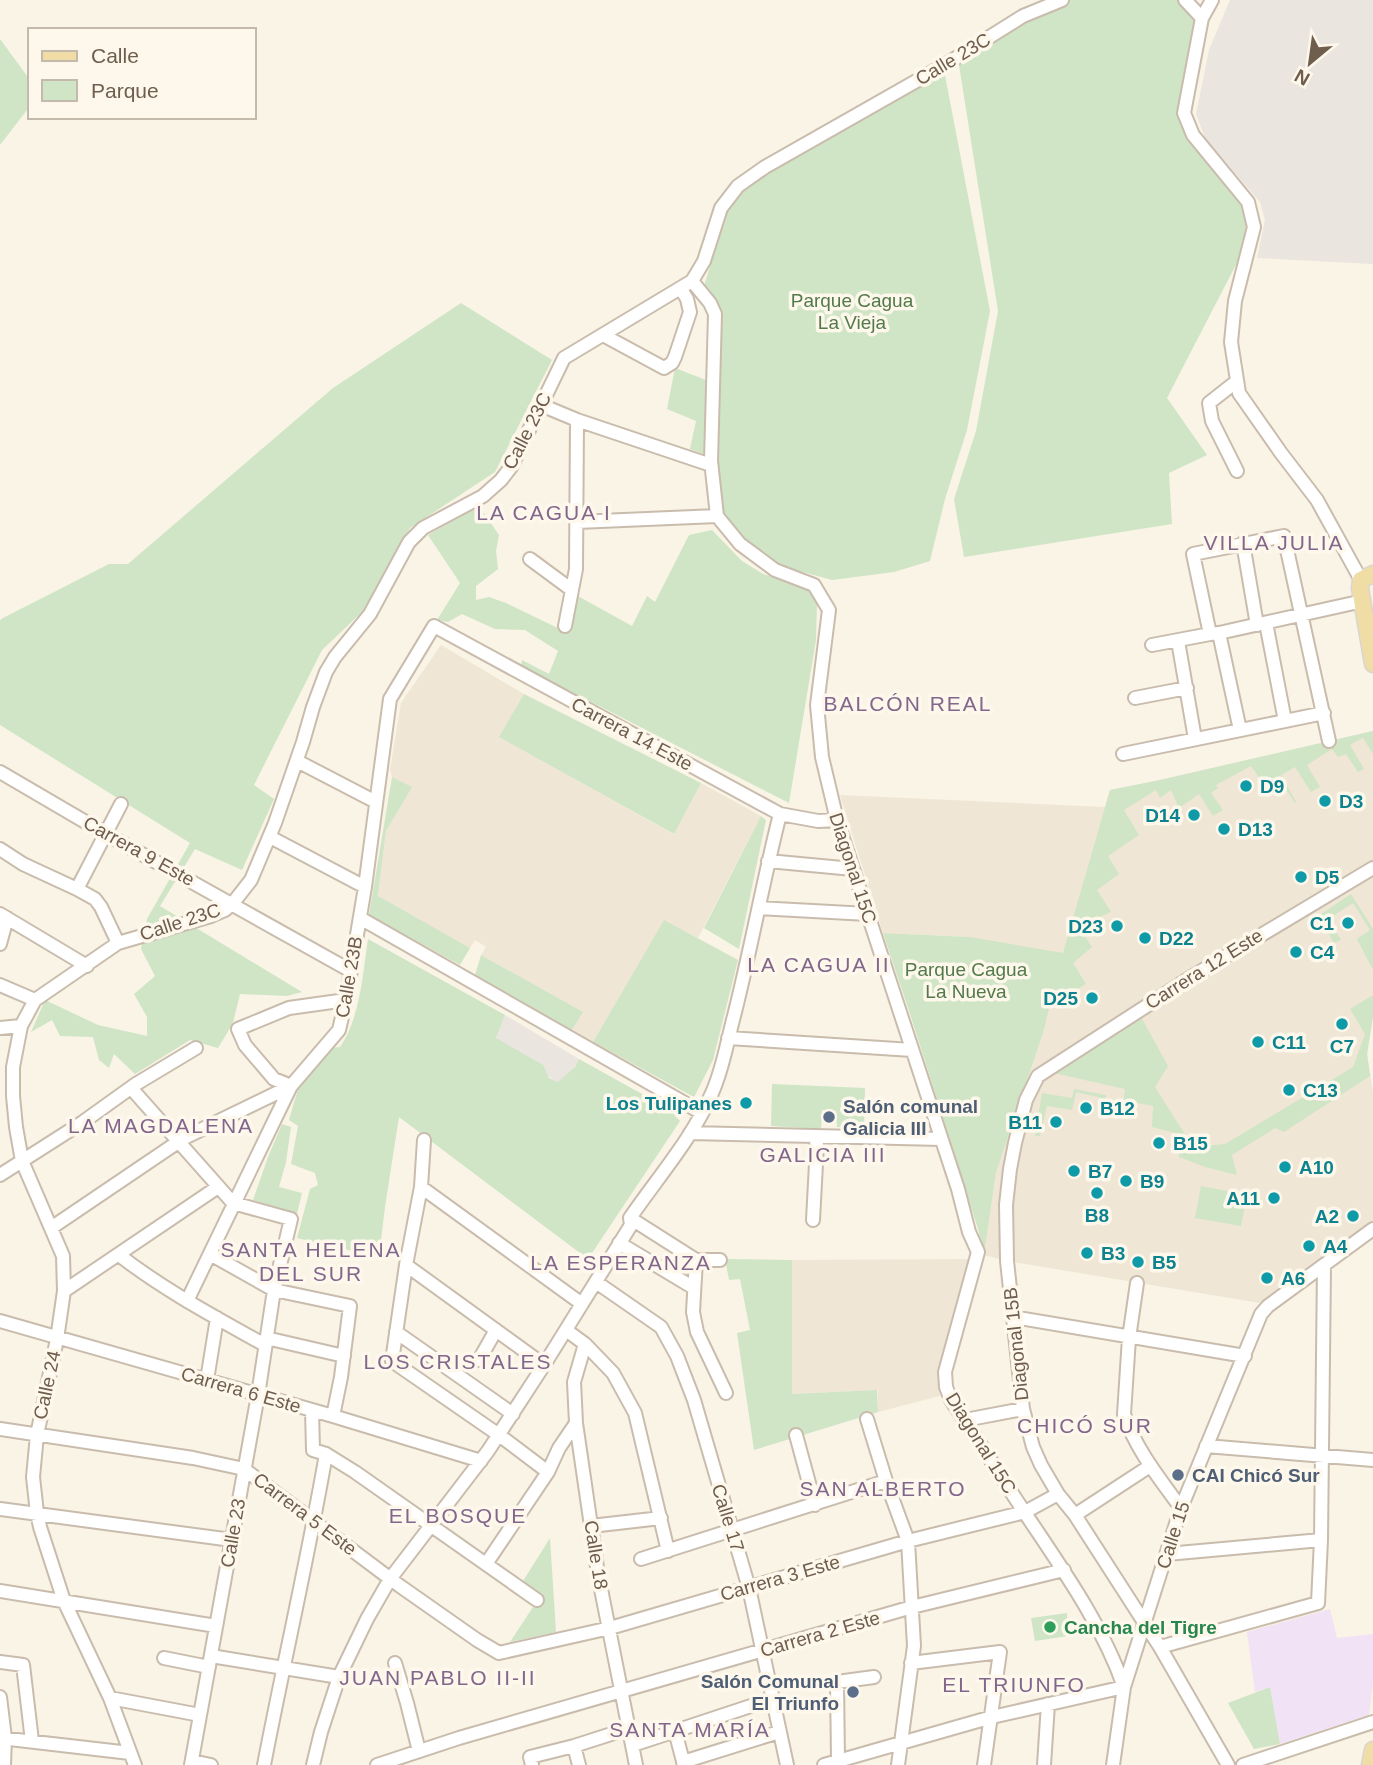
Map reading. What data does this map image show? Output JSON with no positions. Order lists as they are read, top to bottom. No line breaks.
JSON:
{"streets":{"street":["Calle 23C","Carrera 14 Este","Carrera 9 Este","Diagonal 15C","Carrera 12 Este","Calle 23B","Diagonal 15B","Calle 24","Carrera 6 Este","Carrera 5 Este","Calle 17","Calle 23","Calle 15","Calle 18","Carrera 3 Este","Carrera 2 Este"]},"crossings":[["Calle 23C","Carrera 9 Este"],["Calle 23C","Calle 24"],["Carrera 14 Este","Diagonal 15C"],["Carrera 14 Este","Calle 23B"],["Carrera 9 Este","Calle 23B"],["Diagonal 15C","Calle 15"],["Diagonal 15C","Carrera 3 Este"],["Diagonal 15C","Carrera 2 Este"],["Carrera 12 Este","Diagonal 15B"],["Calle 23B","Calle 23"],["Diagonal 15B","Calle 15"],["Diagonal 15B","Carrera 3 Este"],["Calle 24","Carrera 6 Este"],["Calle 24","Carrera 5 Este"],["Carrera 6 Este","Calle 23"],["Carrera 5 Este","Calle 23"],["Carrera 5 Este","Carrera 3 Este"],["Calle 17","Carrera 3 Este"],["Calle 17","Carrera 2 Este"],["Calle 18","Carrera 3 Este"],["Calle 18","Carrera 2 Este"]],"districts":["LA CAGUA I","VILLA JULIA","BALCÓN REAL","LA CAGUA II","LA MAGDALENA","GALICIA III","SANTA HELENA DEL SUR","LA ESPERANZA","LOS CRISTALES","CHICÓ SUR","SAN ALBERTO","EL BOSQUE","JUAN PABLO II-II","EL TRIUNFO","SANTA MARÍA"],"parks":["Parque Cagua La Vieja","Parque Cagua La Nueva"],"places":["D9","D3","D14","D13","D5","C1","D23","D22","C4","D25","C7","C11","C13","Los Tulipanes","B12","Salón comunal Galicia III","B11","B15","A10","B7","B9","B8","A11","A2","A4","B3","B5","A6","CAI Chicó Sur","Cancha del Tigre","Salón Comunal El Triunfo"],"legend":["Calle","Parque"],"north":"bottom left"}
